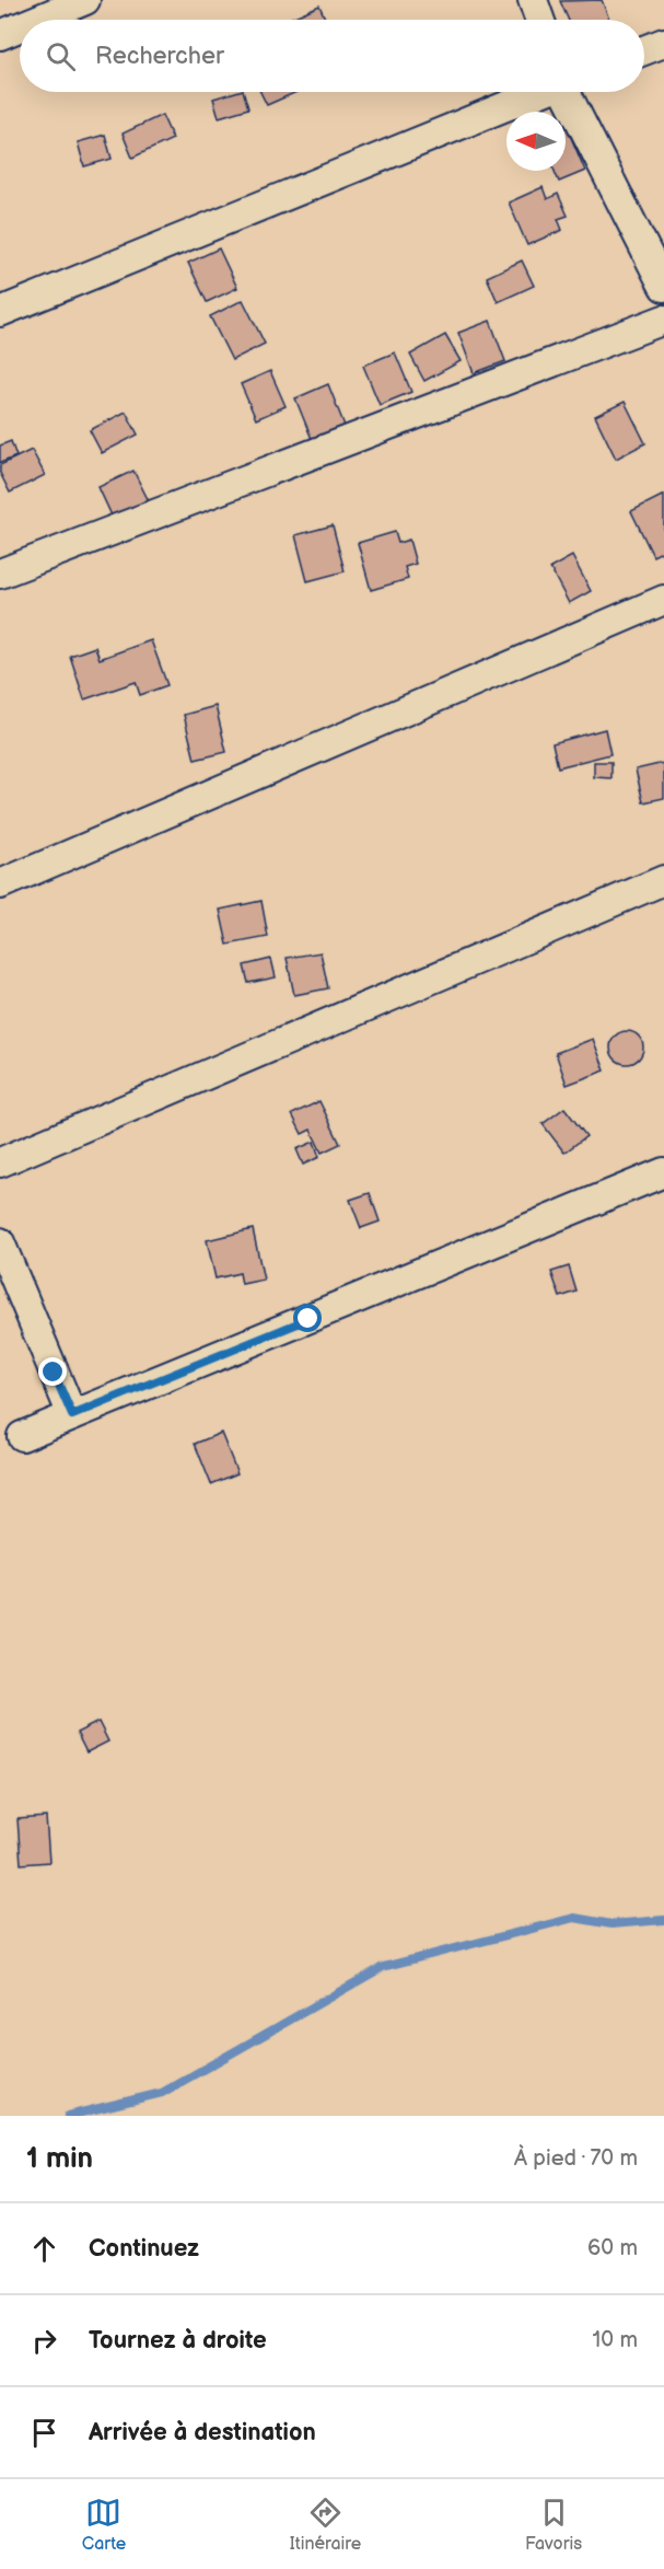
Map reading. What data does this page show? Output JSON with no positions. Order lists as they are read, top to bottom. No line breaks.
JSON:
{"north":"left","page":{"search":"Rechercher","heading":["1 min","À pied · 70 m"],"list":[["Continuez","60 m"],["Tournez à droite","10 m"],"Arrivée à destination"],"nav":["Carte","Itinéraire","Favoris"]}}
